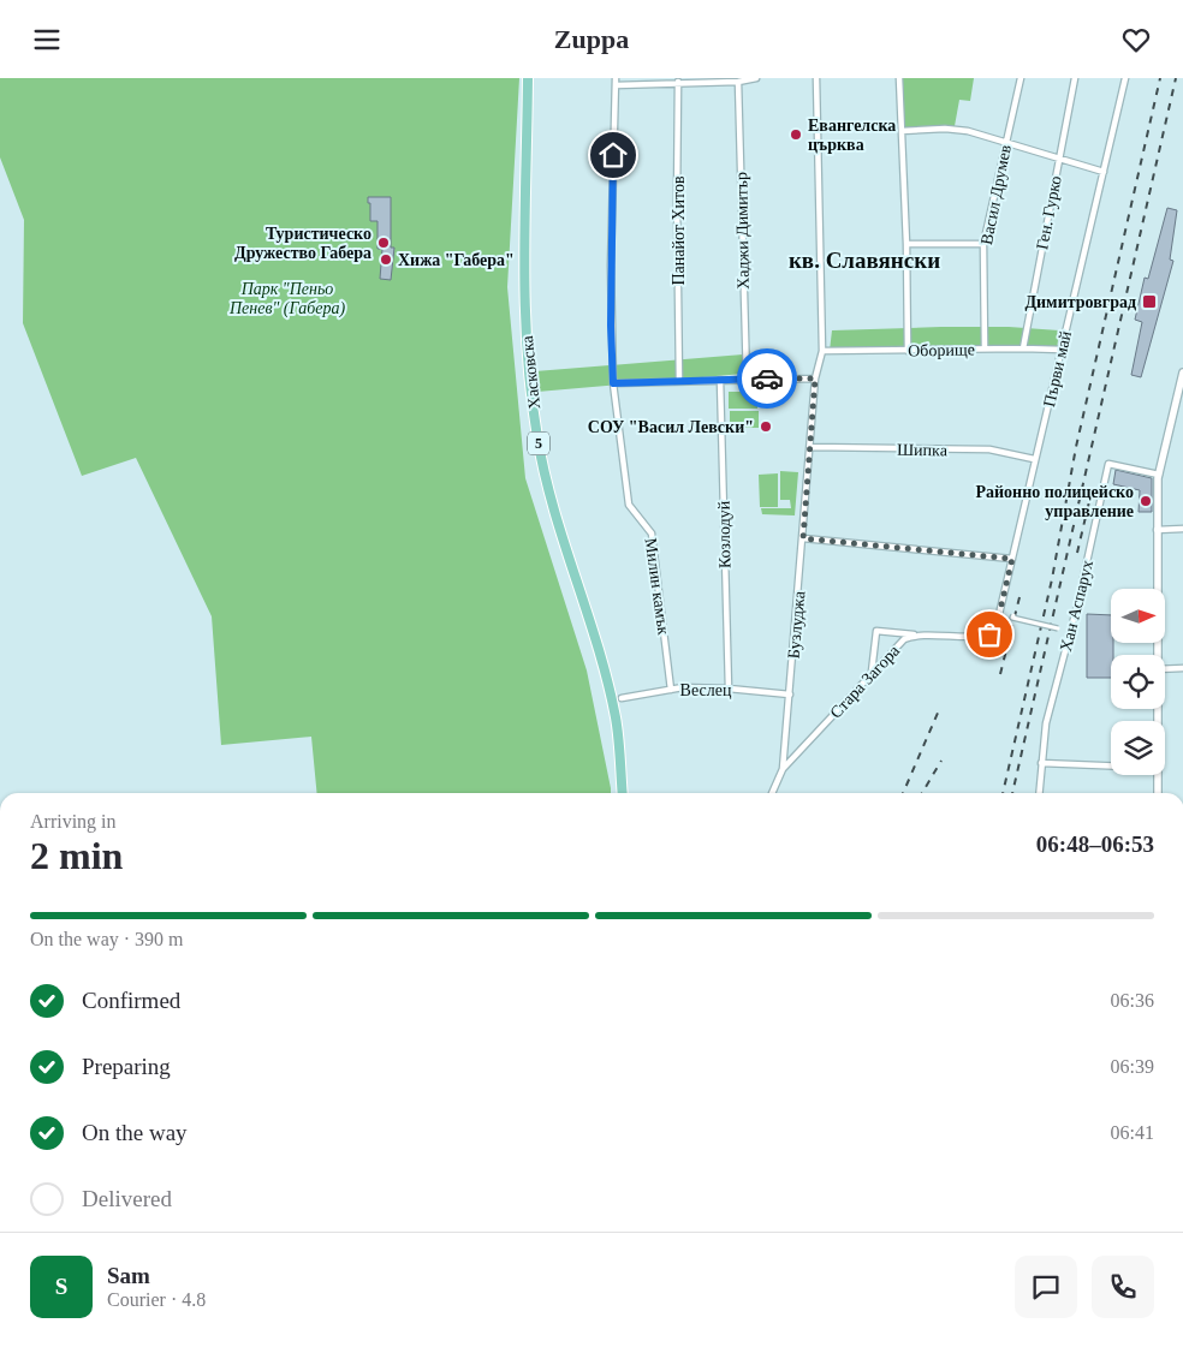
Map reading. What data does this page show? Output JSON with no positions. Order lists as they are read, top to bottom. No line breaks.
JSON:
{"streets":{"main road":["Хасковска","5"],"street":["Васил Друмев","Ген. Гурко","Панайот Хитов","Хаджи Димитър","Оборище","Първи май","Шипка","Козлодуй","Милин камък","Хан Аспарух","Бузлуджа","Стара Загора","Веслец"]},"crossings":[["Васил Друмев","Оборище"],["Ген. Гурко","Оборище"],["Оборище","Първи май"],["Оборище","Бузлуджа"],["Първи май","Шипка"],["Първи май","Стара Загора"],["Шипка","Бузлуджа"],["Козлодуй","Веслец"],["Милин камък","Веслец"],["Бузлуджа","Стара Загора"],["Бузлуджа","Веслец"]],"districts":["кв. Славянски"],"parks":["Парк \"Пеньо Пенев\" (Габера)"],"places":{"other":["Евангелска църква","Туристическо Дружество Габера","Хижа \"Габера\"","СОУ \"Васил Левски\"","Районно полицейско управление"],"transit":["Димитровград"]},"north":"right","page":{"header":"Zuppa","heading":["2 min","Arriving in","06:48–06:53"],"panel":["Sam","Courier · 4.8"],"bar":"On the way · 390 m","list":[["Confirmed","06:36"],["Preparing","06:39"],["On the way","06:41"],"Delivered"],"round":"S"}}
